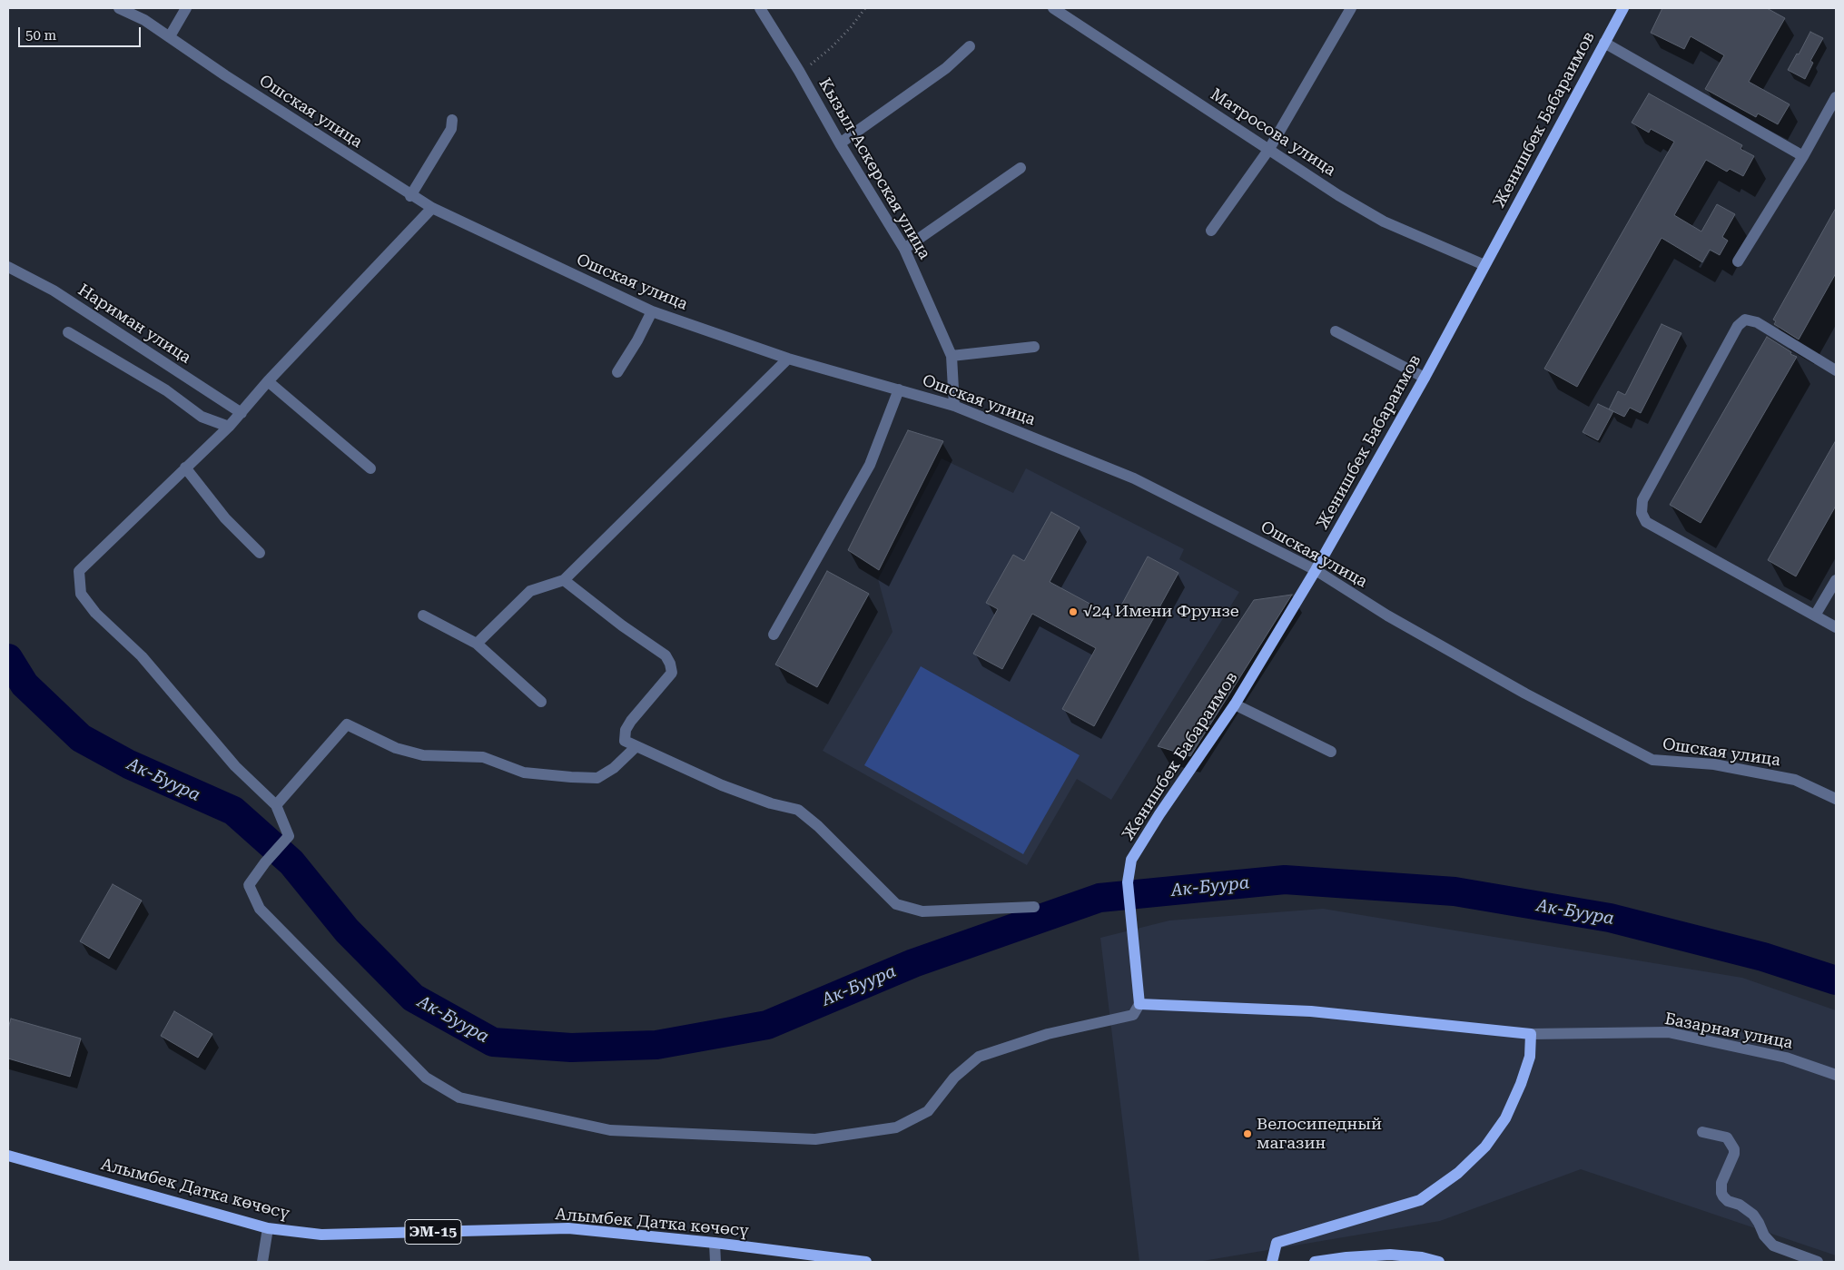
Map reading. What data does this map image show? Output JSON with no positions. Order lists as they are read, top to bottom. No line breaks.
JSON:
{"streets":{"main road":["Женишбек Бабараимов","Алымбек Датка көчөсү","ЭМ-15"],"street":["Ошская улица","Матросова улица","Кызыл-Аскерская улица","Нариман улица","Базарная улица"]},"crossings":[["Ошская улица","Женишбек Бабараимов"],["Ошская улица","Кызыл-Аскерская улица"],["Женишбек Бабараимов","Матросова улица"]],"water":["Ак-Буура"],"places":["√24 Имени Фрунзе","Велосипедный магазин"],"scale_bar":"50 m"}
